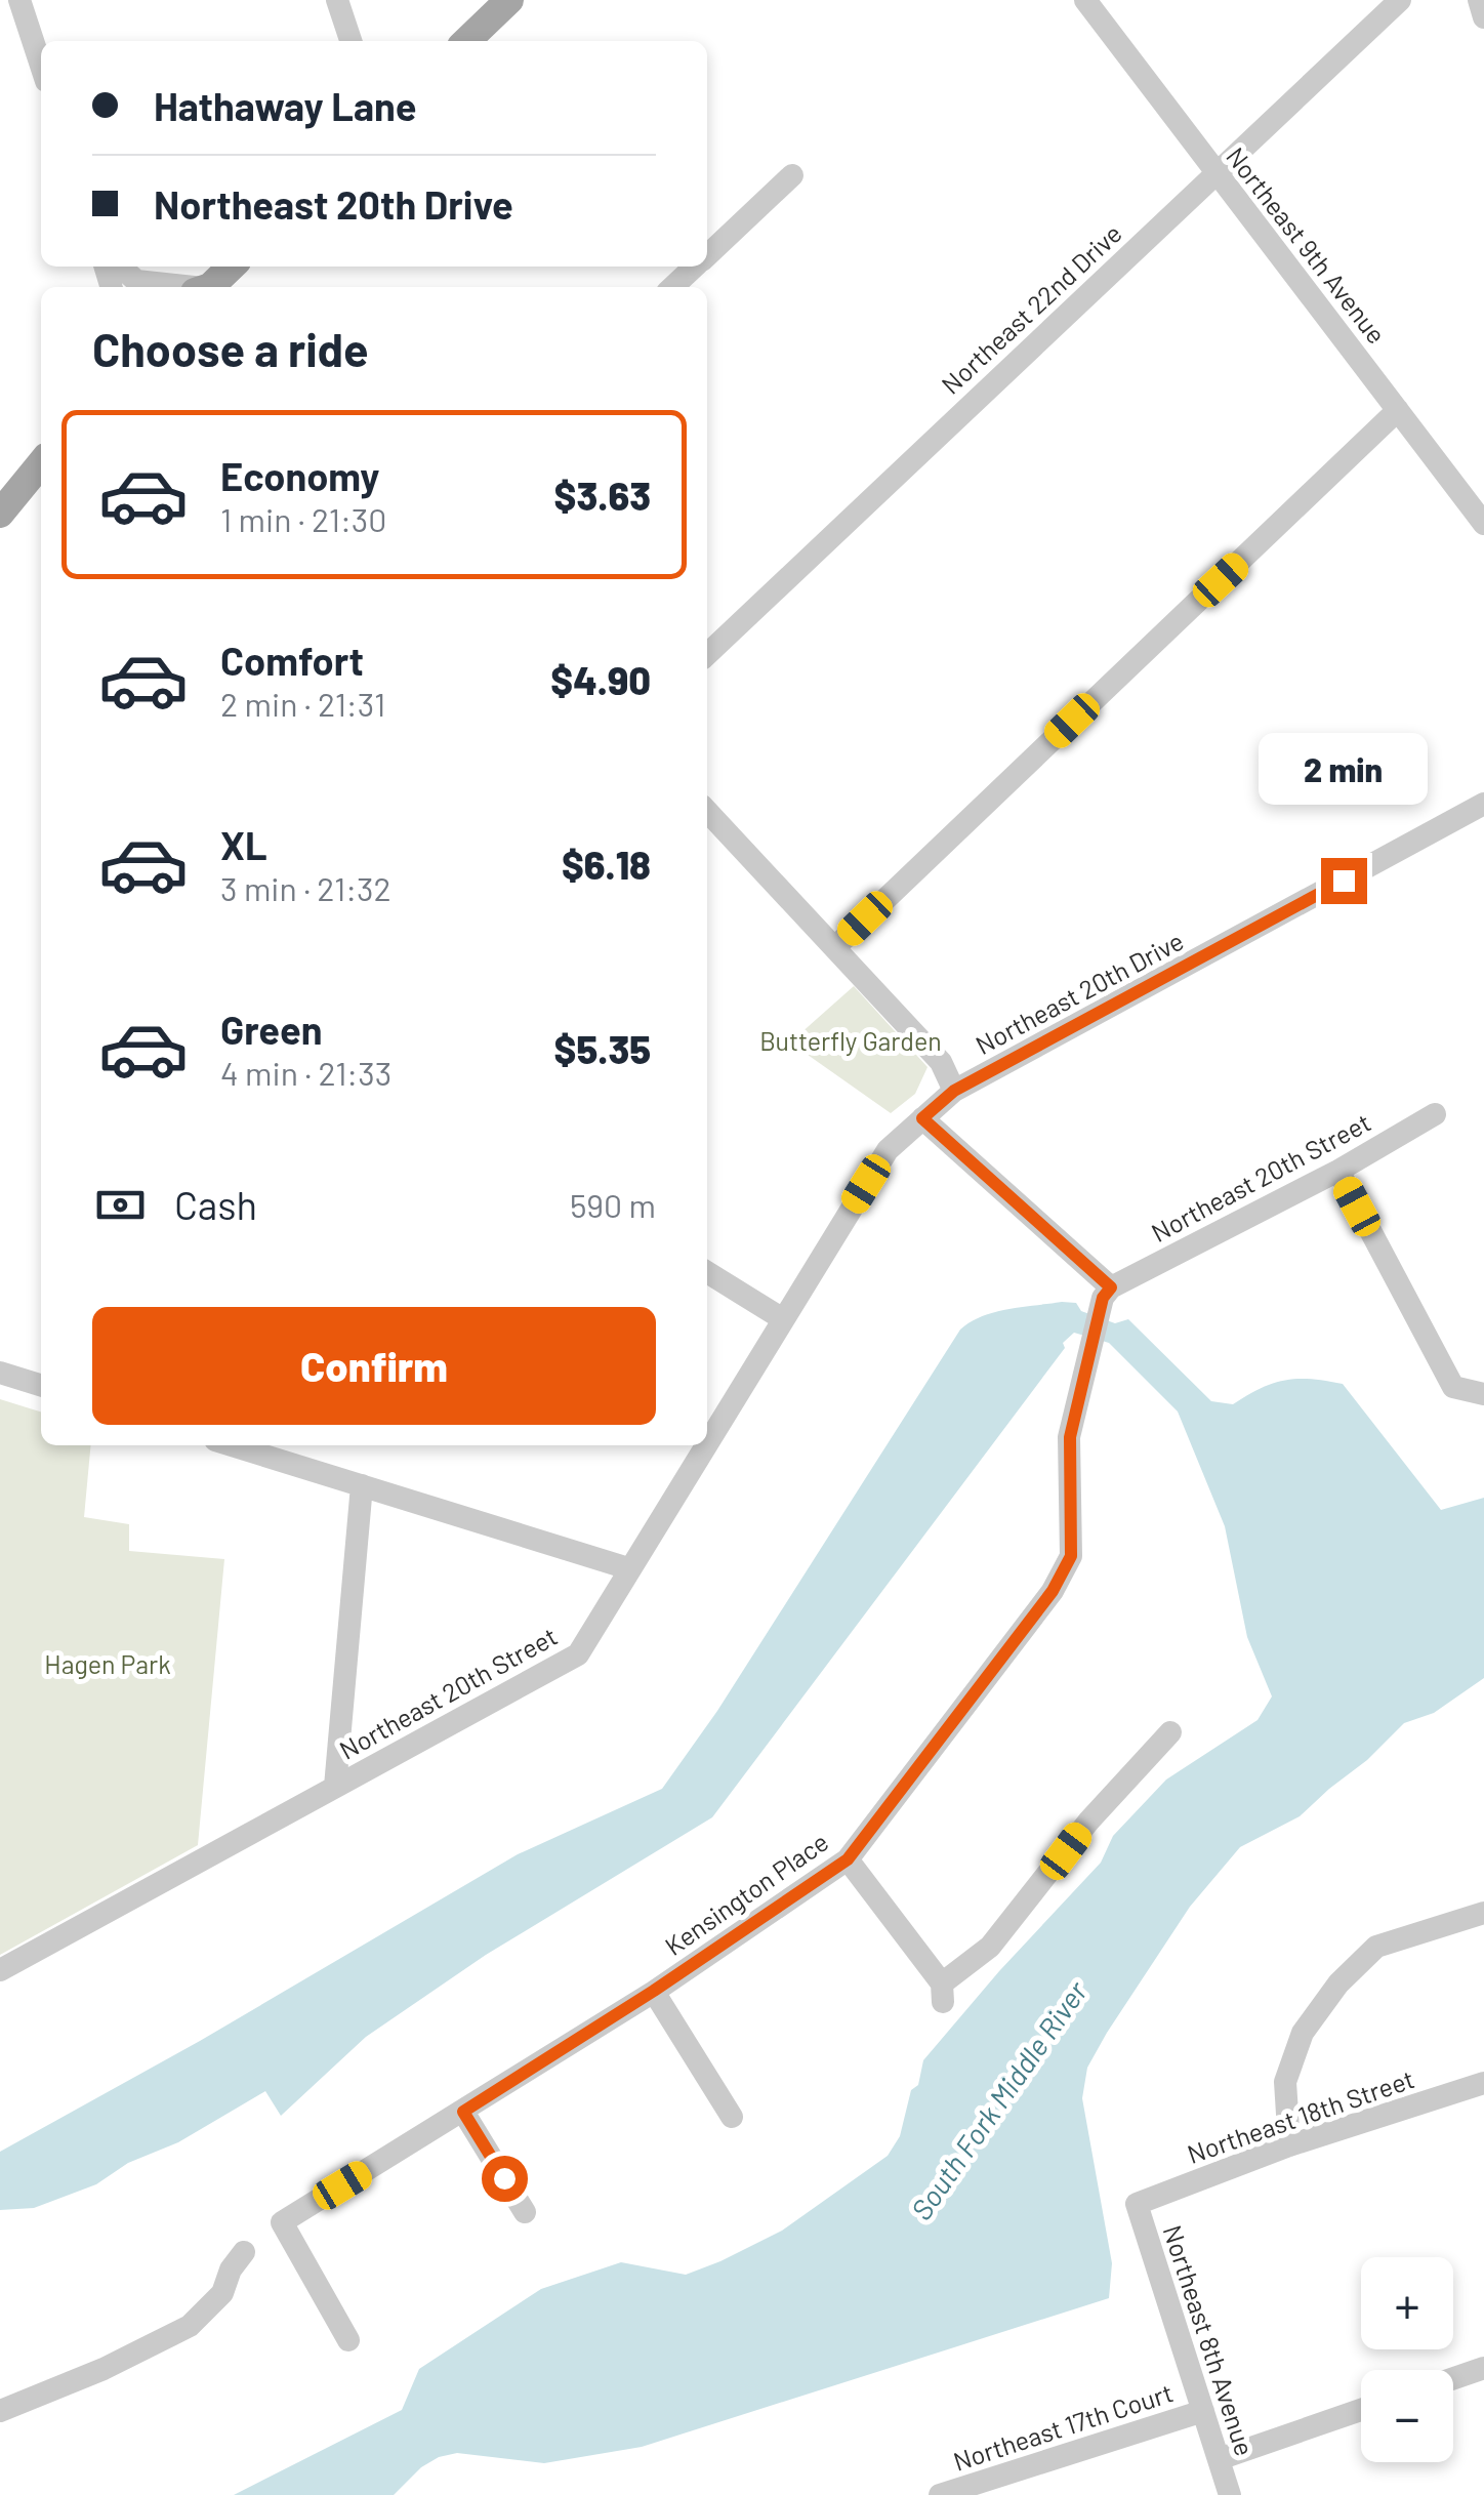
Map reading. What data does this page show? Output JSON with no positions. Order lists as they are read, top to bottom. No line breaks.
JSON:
{"streets":{"street":["Northeast 9th Avenue","Northeast 22nd Drive","Northeast 20th Drive","Northeast 20th Street","Kensington Place","Northeast 18th Street","Northeast 8th Avenue","Northeast 17th Court"]},"crossings":[["Northeast 9th Avenue","Northeast 22nd Drive"],["Northeast 20th Drive","Northeast 20th Street"],["Northeast 20th Street","Kensington Place"],["Northeast 18th Street","Northeast 8th Avenue"],["Northeast 8th Avenue","Northeast 17th Court"]],"water":["South Fork Middle River"],"parks":["Butterfly Garden","Hagen Park"],"page":{"banner":["Hathaway Lane","Northeast 20th Drive"],"heading":"Choose a ride","list":[{"name":"Economy","note":"1 min · 21:30","value":"$3.63"},{"name":"Comfort","note":"2 min · 21:31","value":"$4.90"},{"name":"XL","note":"3 min · 21:32","value":"$6.18"},{"name":"Green","note":"4 min · 21:33","value":"$5.35"}],"bubble":"2 min","pay":["Cash","590 m"],"buttons":"Confirm","map_buttons":["+","−"]}}
